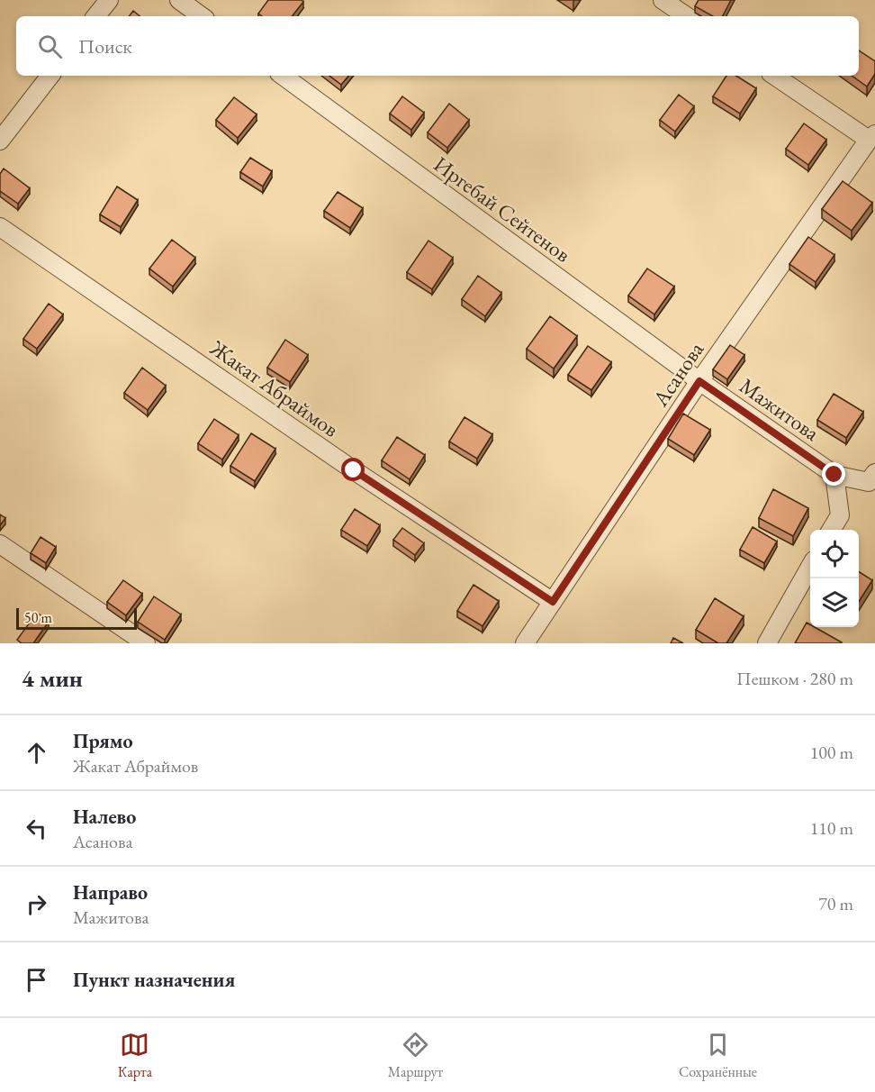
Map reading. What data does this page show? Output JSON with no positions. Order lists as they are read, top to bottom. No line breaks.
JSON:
{"streets":{"street":["Иргебай Сейтенов","Асанова","Жакат Абраймов","Мажитова"]},"crossings":[["Иргебай Сейтенов","Асанова"],["Иргебай Сейтенов","Мажитова"],["Асанова","Жакат Абраймов"],["Асанова","Мажитова"]],"scale_bar":"50 m","page":{"search":"Поиск","scale":"50 m","heading":["4 мин","Пешком · 280 m"],"list":[["Прямо","Жакат Абраймов","100 m"],["Налево","Асанова","110 m"],["Направо","Мажитова","70 m"],"Пункт назначения"],"nav":["Карта","Маршрут","Сохранённые"]}}
